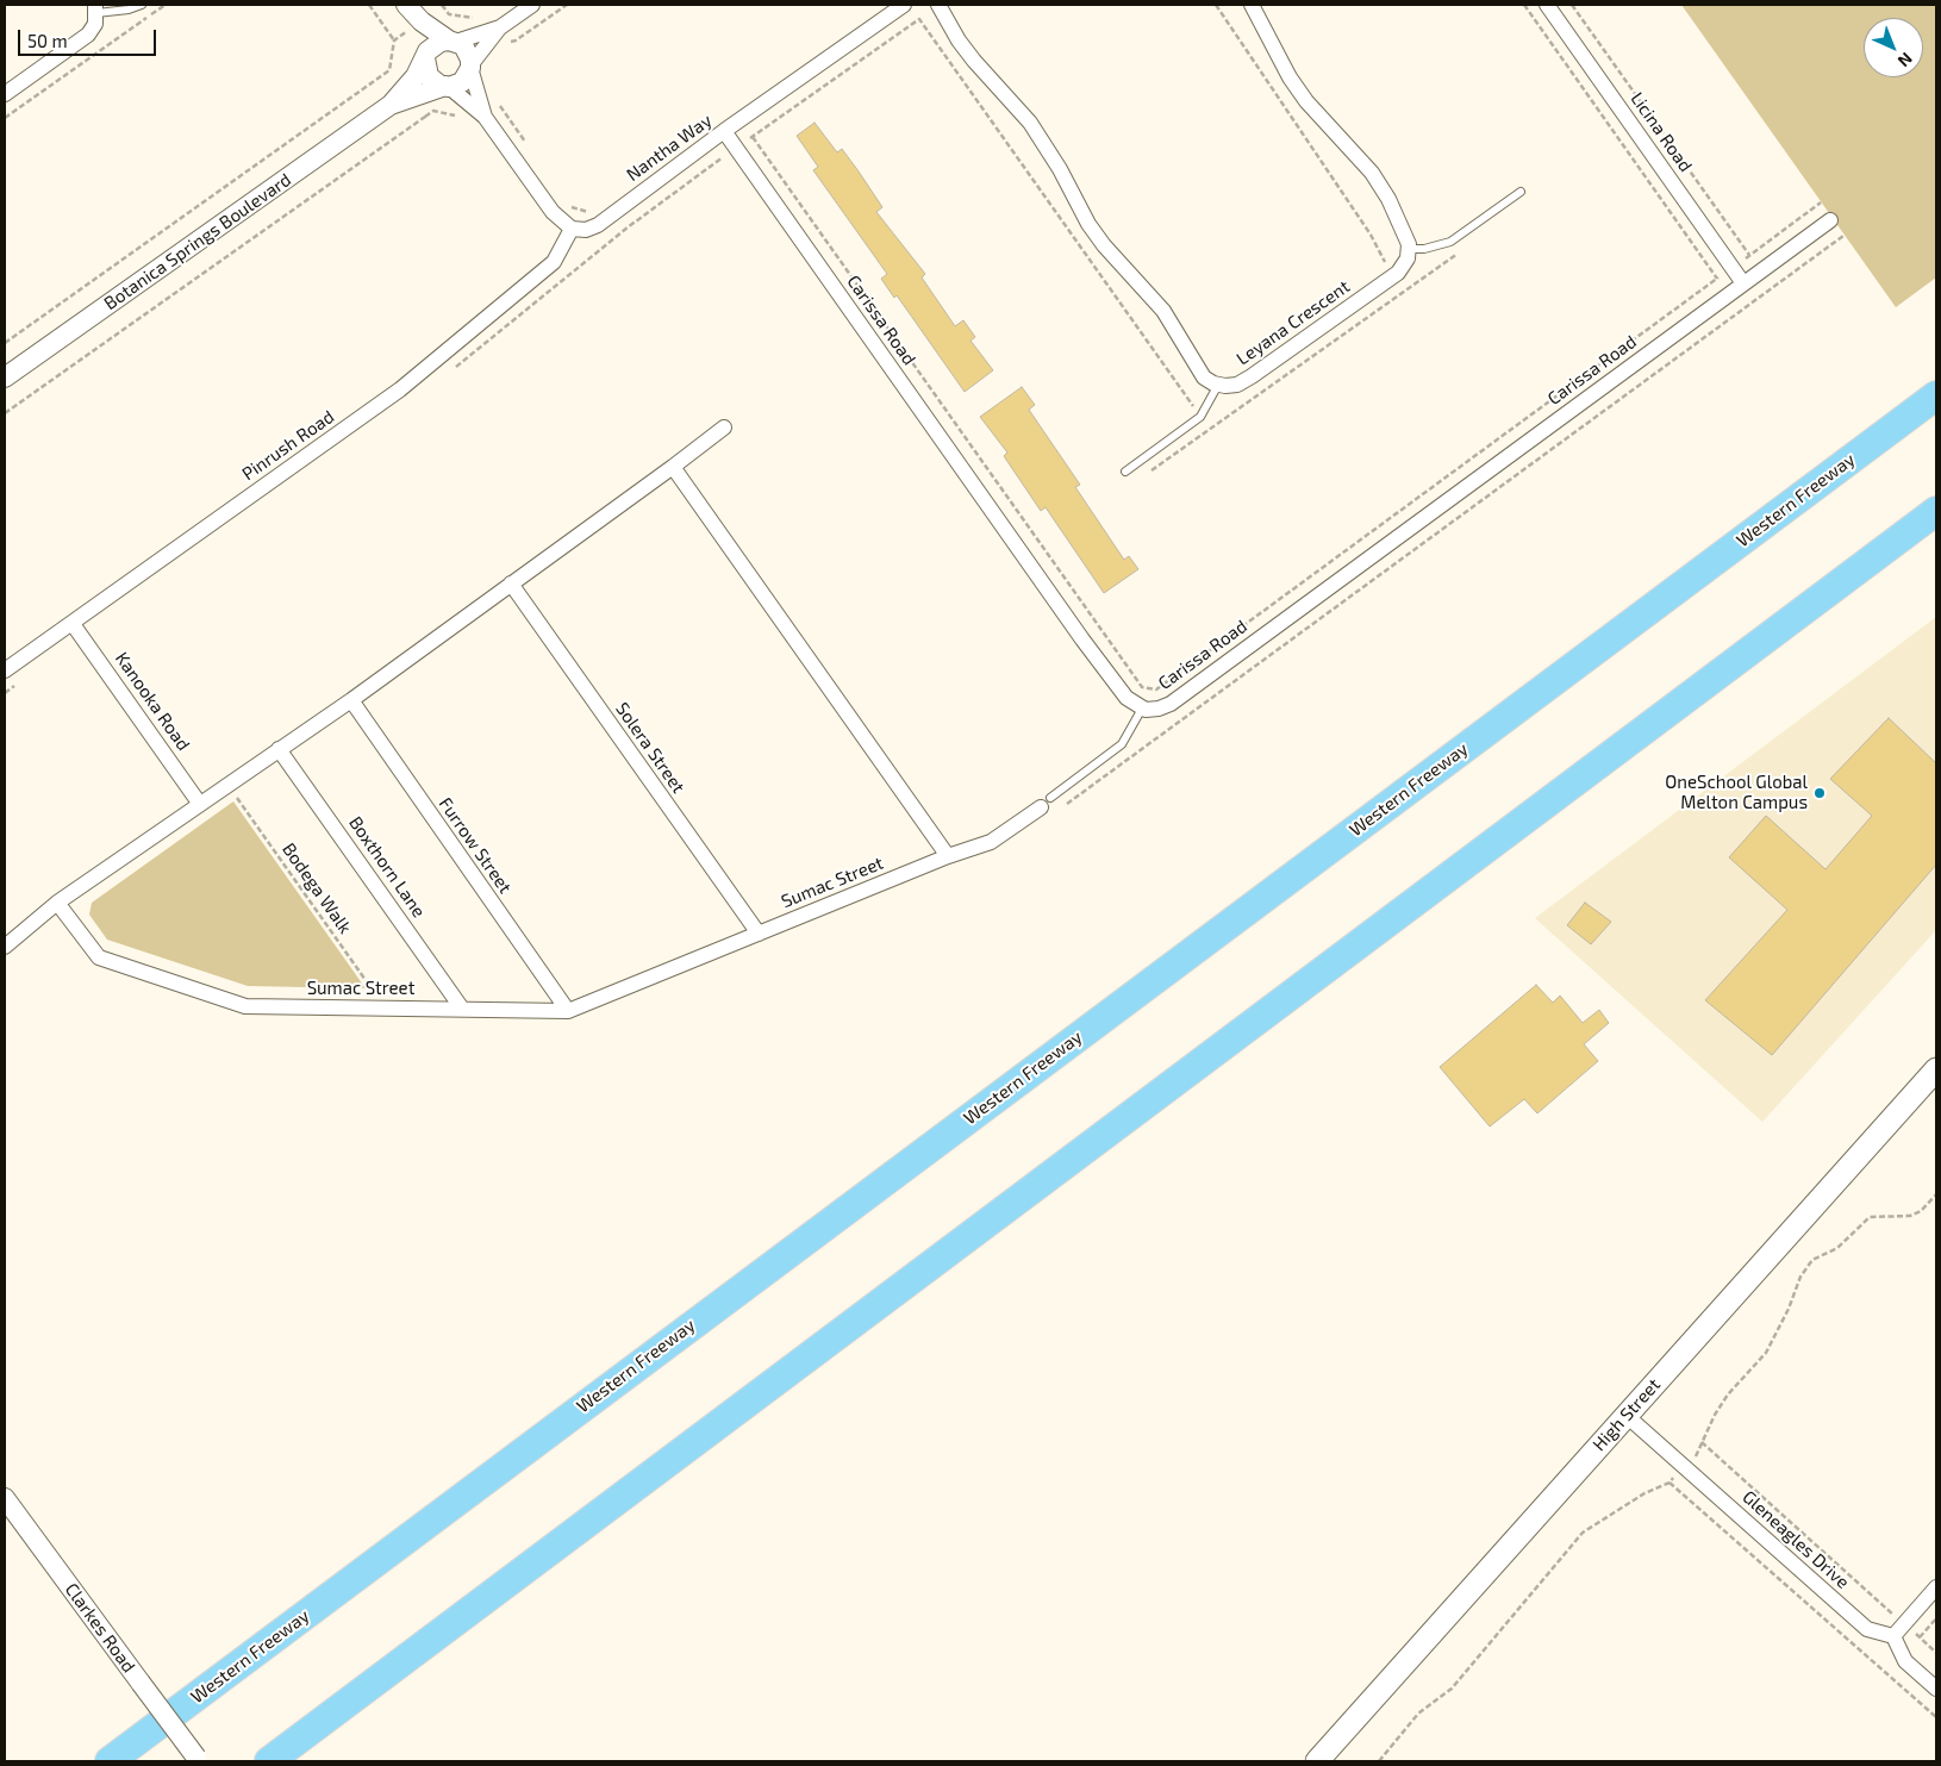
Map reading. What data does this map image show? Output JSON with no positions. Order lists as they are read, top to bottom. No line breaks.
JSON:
{"streets":{"highway":["Western Freeway"],"main road":["High Street"],"street":["Licina Road","Nantha Way","Botanica Springs Boulevard","Carissa Road","Leyana Crescent","Pinrush Road","Kanooka Road","Solera Street","Furrow Street","Boxthorn Lane","Sumac Street","Gleneagles Drive","Clarkes Road"],"path":["Bodega Walk"]},"crossings":[["Licina Road","Carissa Road"],["Nantha Way","Carissa Road"],["Pinrush Road","Kanooka Road"],["Solera Street","Sumac Street"],["Furrow Street","Sumac Street"],["Boxthorn Lane","Sumac Street"],["Sumac Street","Bodega Walk"],["High Street","Gleneagles Drive"]],"places":["OneSchool Global Melton Campus"],"scale_bar":"50 m","north":"bottom right"}
